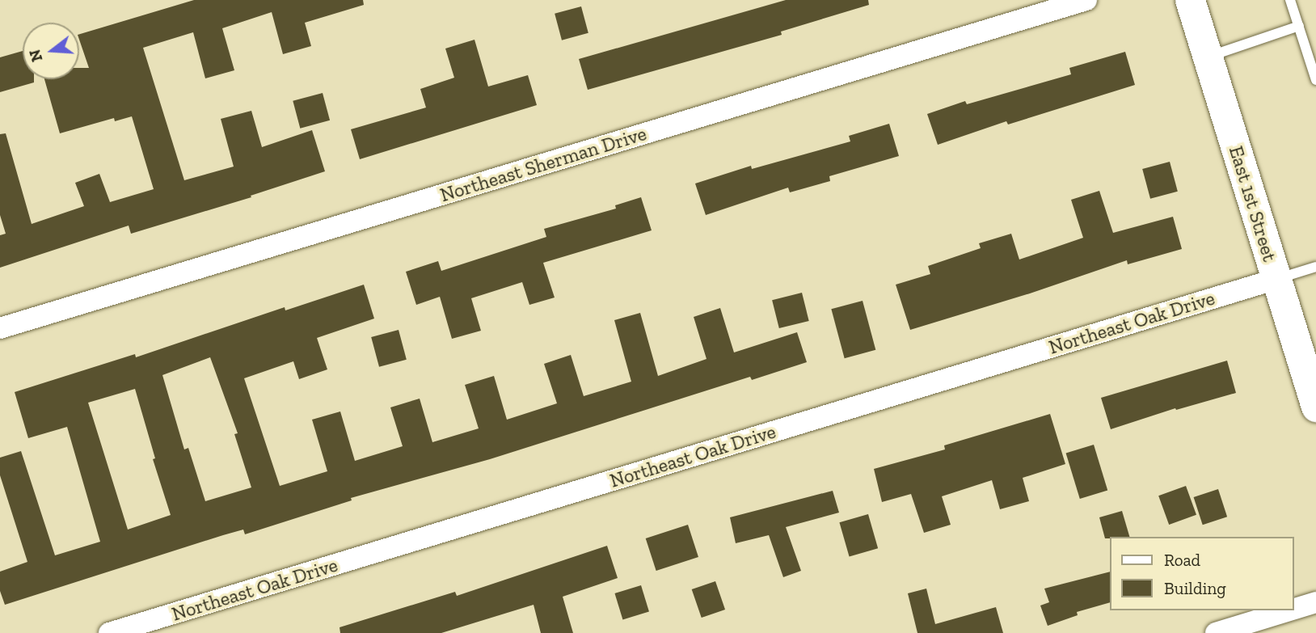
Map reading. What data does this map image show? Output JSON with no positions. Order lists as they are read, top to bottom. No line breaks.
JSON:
{"streets":{"main road":["East 1st Street"],"street":["Northeast Sherman Drive","Northeast Oak Drive"]},"crossings":[["East 1st Street","Northeast Oak Drive"]],"legend":["Road","Building"],"north":"left"}
